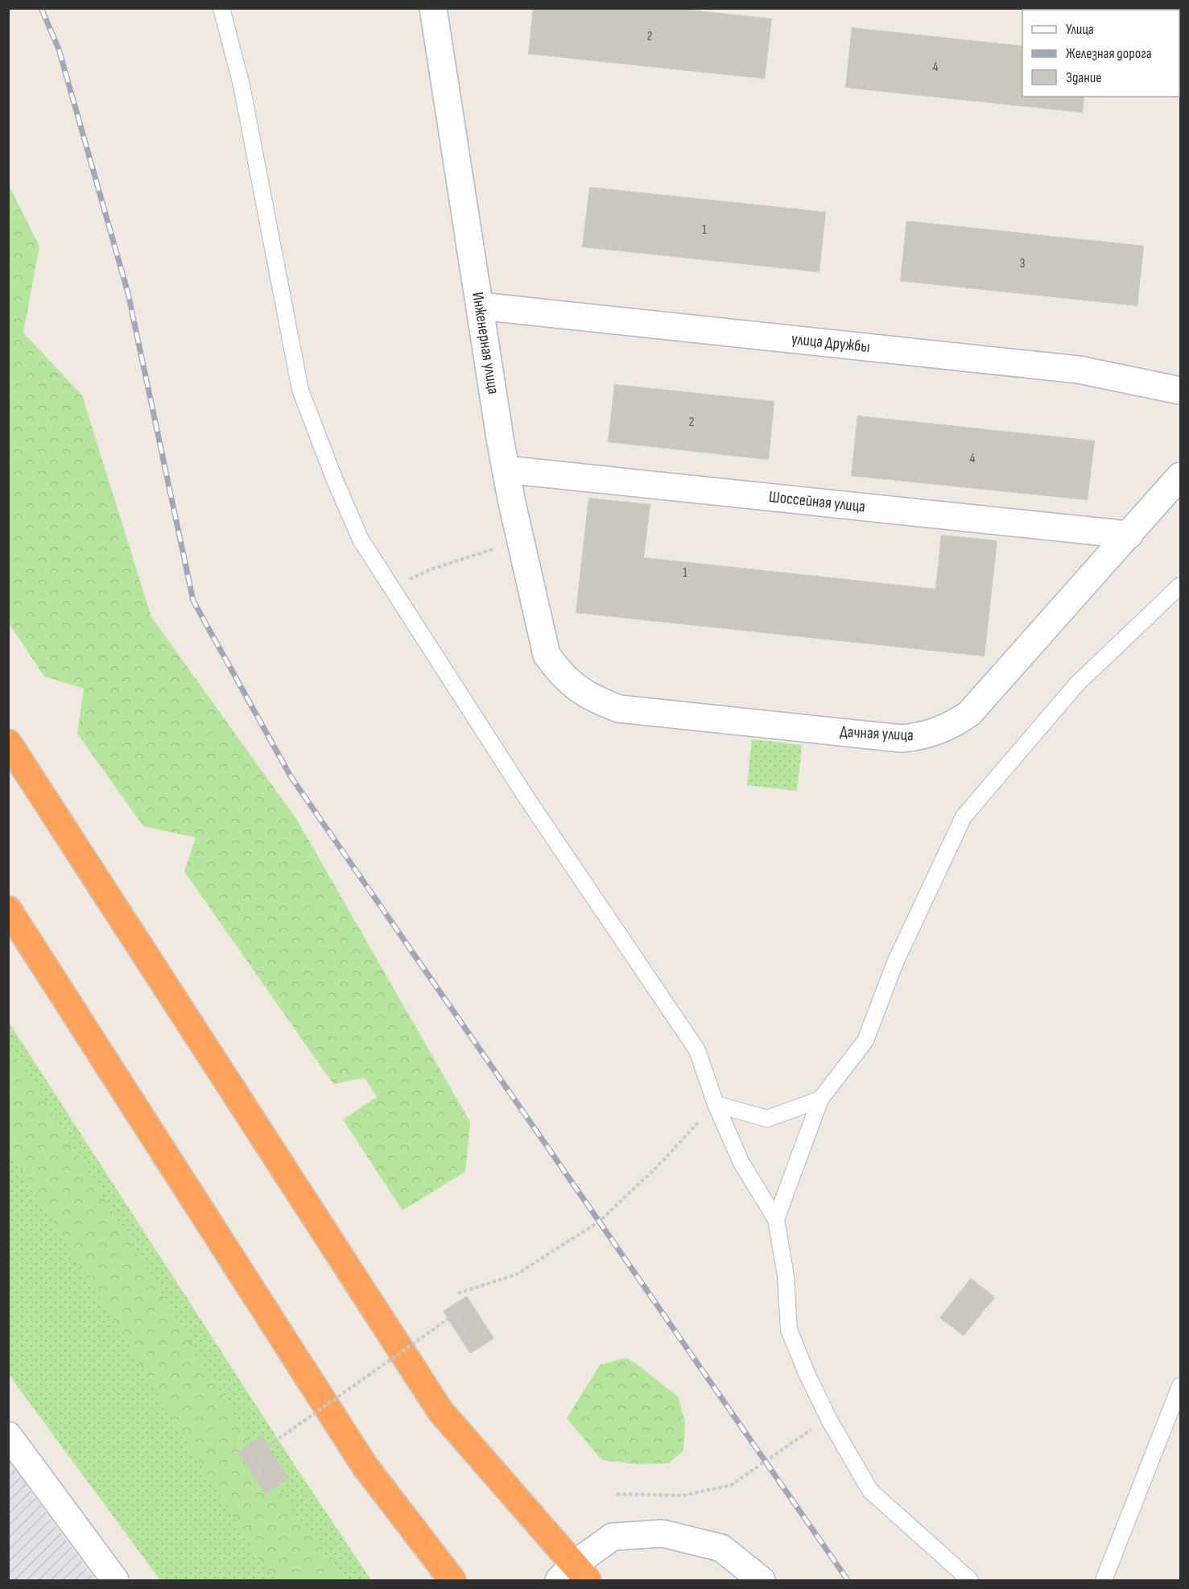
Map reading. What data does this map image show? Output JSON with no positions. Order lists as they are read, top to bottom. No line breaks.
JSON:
{"streets":{"street":["Инженерная улица","улица Дружбы","Шоссейная улица","Дачная улица"]},"crossings":[["Инженерная улица","улица Дружбы"],["Инженерная улица","Шоссейная улица"],["Инженерная улица","Дачная улица"],["Шоссейная улица","Дачная улица"]],"house_numbers":["2","4","1","3","2","4","1"],"legend":["Улица","Железная дорога","Здание"]}
